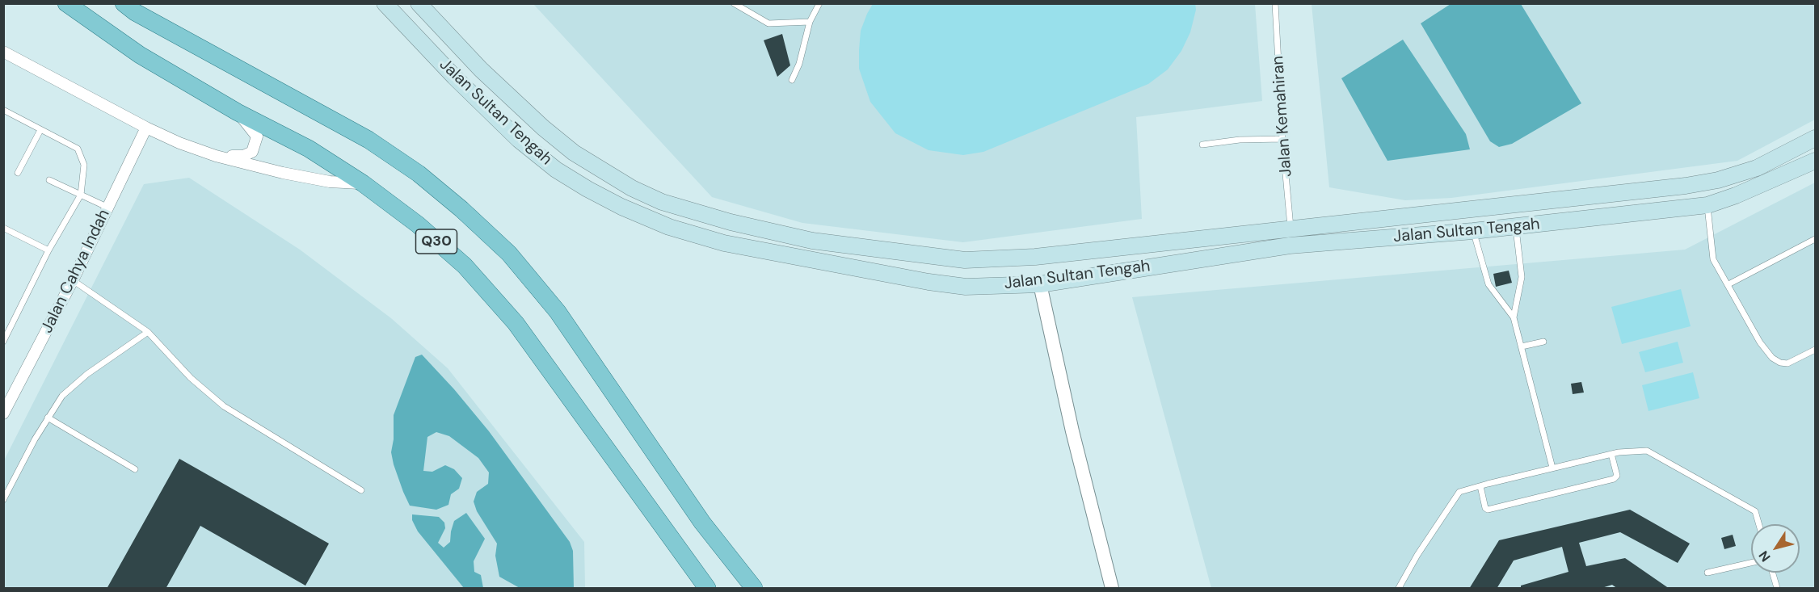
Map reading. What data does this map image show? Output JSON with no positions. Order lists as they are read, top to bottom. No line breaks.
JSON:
{"streets":{"main road":["Jalan Sultan Tengah","Q30"],"street":["Jalan Cahya Indah"],"lane":["Jalan Kemahiran"]},"crossings":[["Jalan Sultan Tengah","Jalan Kemahiran"]],"north":"bottom left"}
